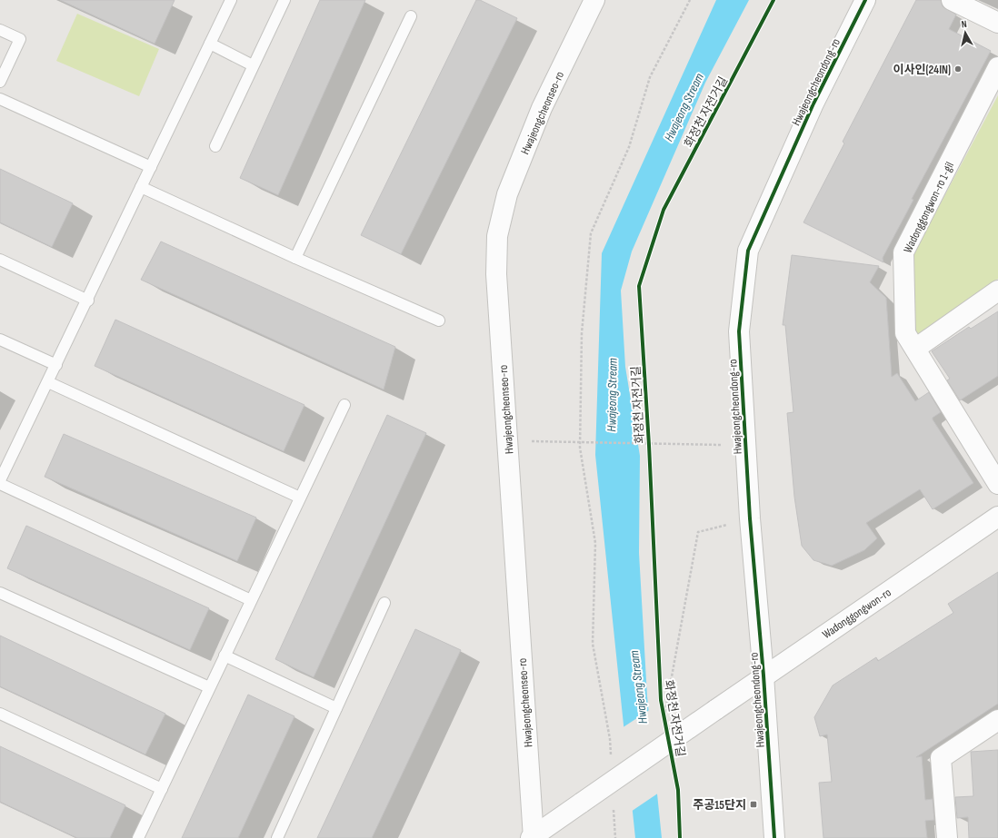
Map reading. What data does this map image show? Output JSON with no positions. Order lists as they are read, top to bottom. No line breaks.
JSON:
{"streets":{"street":["Hwajeongcheondong-ro","Hwajeongcheonseo-ro","Wadonggongwon-ro 1-gil","Wadonggongwon-ro"],"cycle path":["화정천 자전거길"]},"crossings":[["Hwajeongcheondong-ro","Wadonggongwon-ro"],["Hwajeongcheonseo-ro","Wadonggongwon-ro"]],"water":["Hwajeong Stream"],"places":{"other":["이사인(24IN)"],"transit":["주공15단지"]},"north":"top"}
